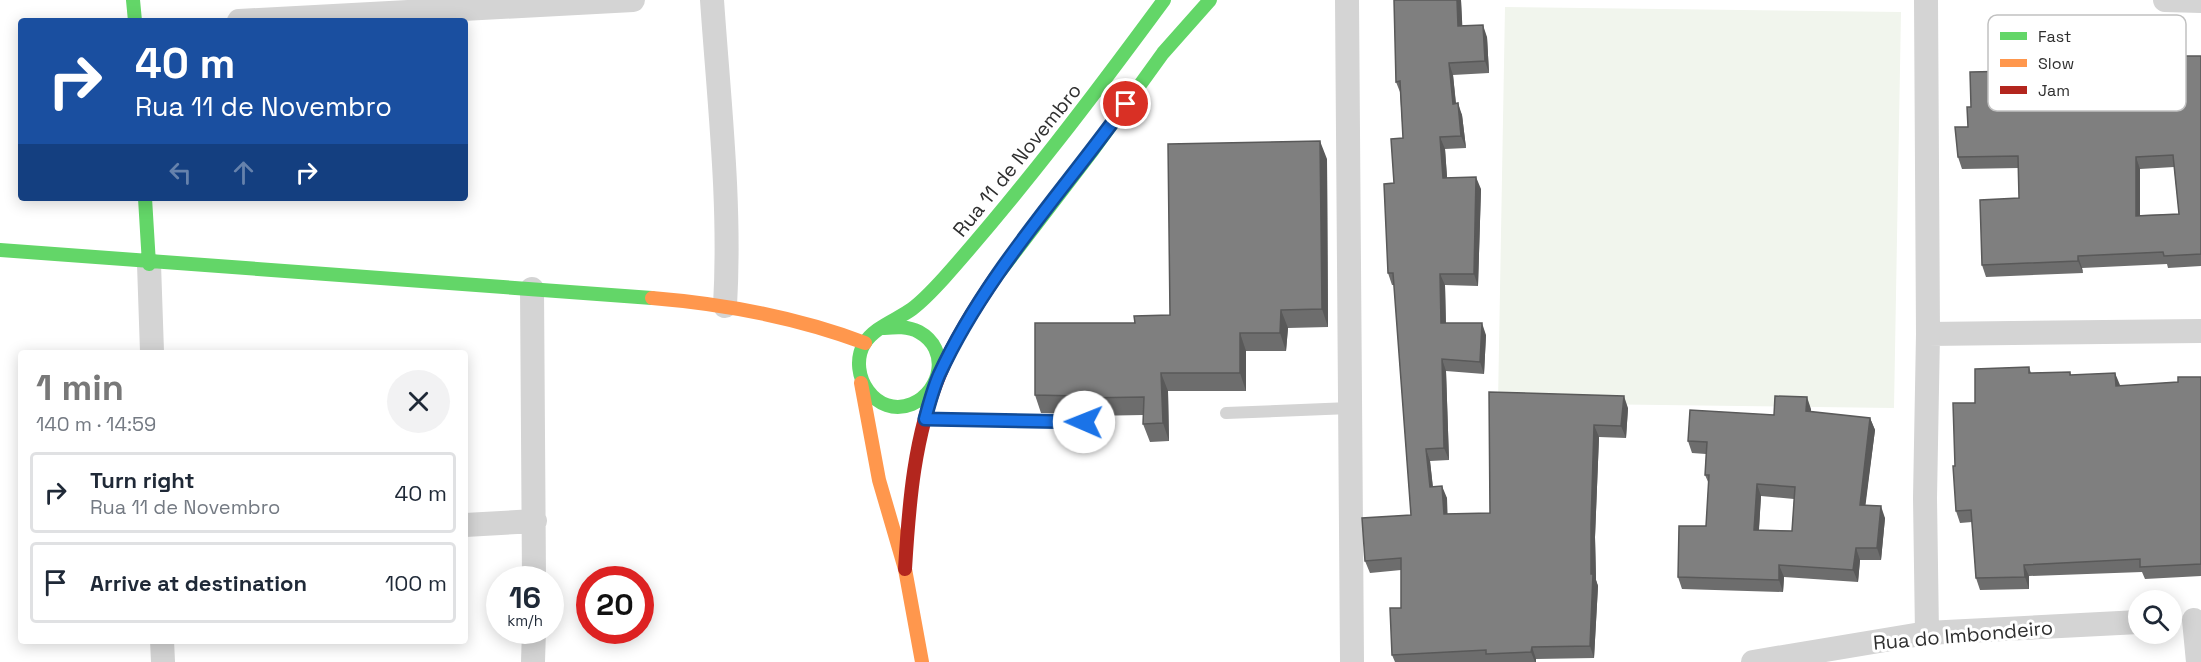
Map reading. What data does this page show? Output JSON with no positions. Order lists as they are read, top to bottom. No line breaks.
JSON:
{"streets":{"main road":["Rua 11 de Novembro"],"street":["Rua do Imbondeiro"]},"legend":["Fast","Slow","Jam"],"page":{"turn":["40 m","Rua 11 de Novembro"],"heading":["1 min","140 m · 14:59"],"list":[{"name":"Turn right","note":"Rua 11 de Novembro","value":"40 m"},{"name":"Arrive at destination","value":"100 m"}],"speed":"16 km/h","limit":"20"}}
